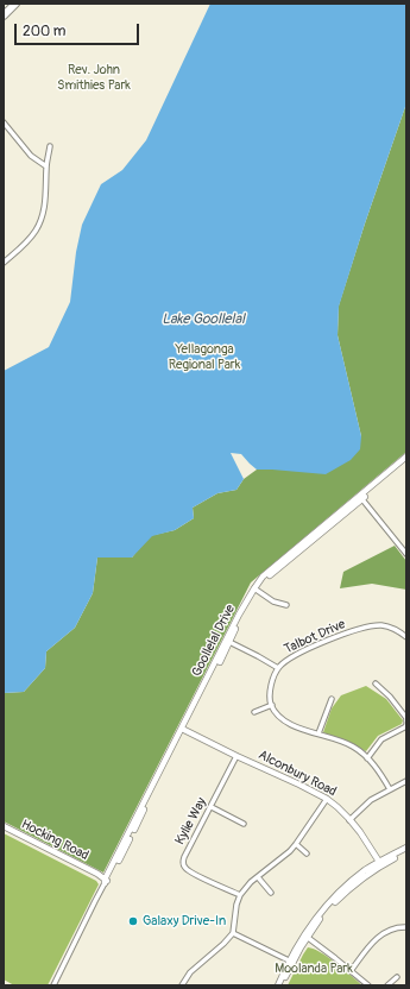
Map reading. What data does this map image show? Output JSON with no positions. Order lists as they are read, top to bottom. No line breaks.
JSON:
{"streets":{"street":["Talbot Drive","Goollelal Drive","Alconbury Road","Kylie Way","Hocking Road"]},"crossings":[["Goollelal Drive","Alconbury Road"],["Goollelal Drive","Hocking Road"],["Alconbury Road","Kylie Way"]],"water":["Lake Goollelal"],"parks":["Rev. John Smithies Park","Yellagonga Regional Park","Moolanda Park"],"places":["Galaxy Drive-In"],"scale_bar":"200 m"}
